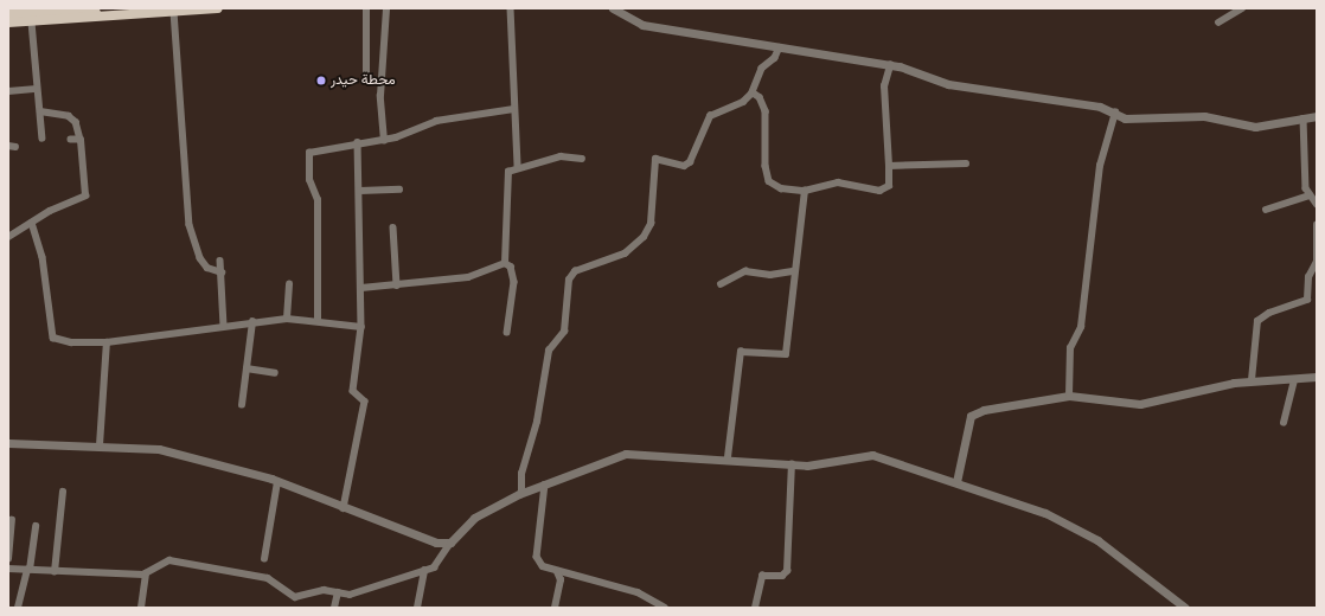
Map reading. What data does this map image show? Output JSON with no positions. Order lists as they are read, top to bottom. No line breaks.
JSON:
{"places":["محطة حيدر"]}
